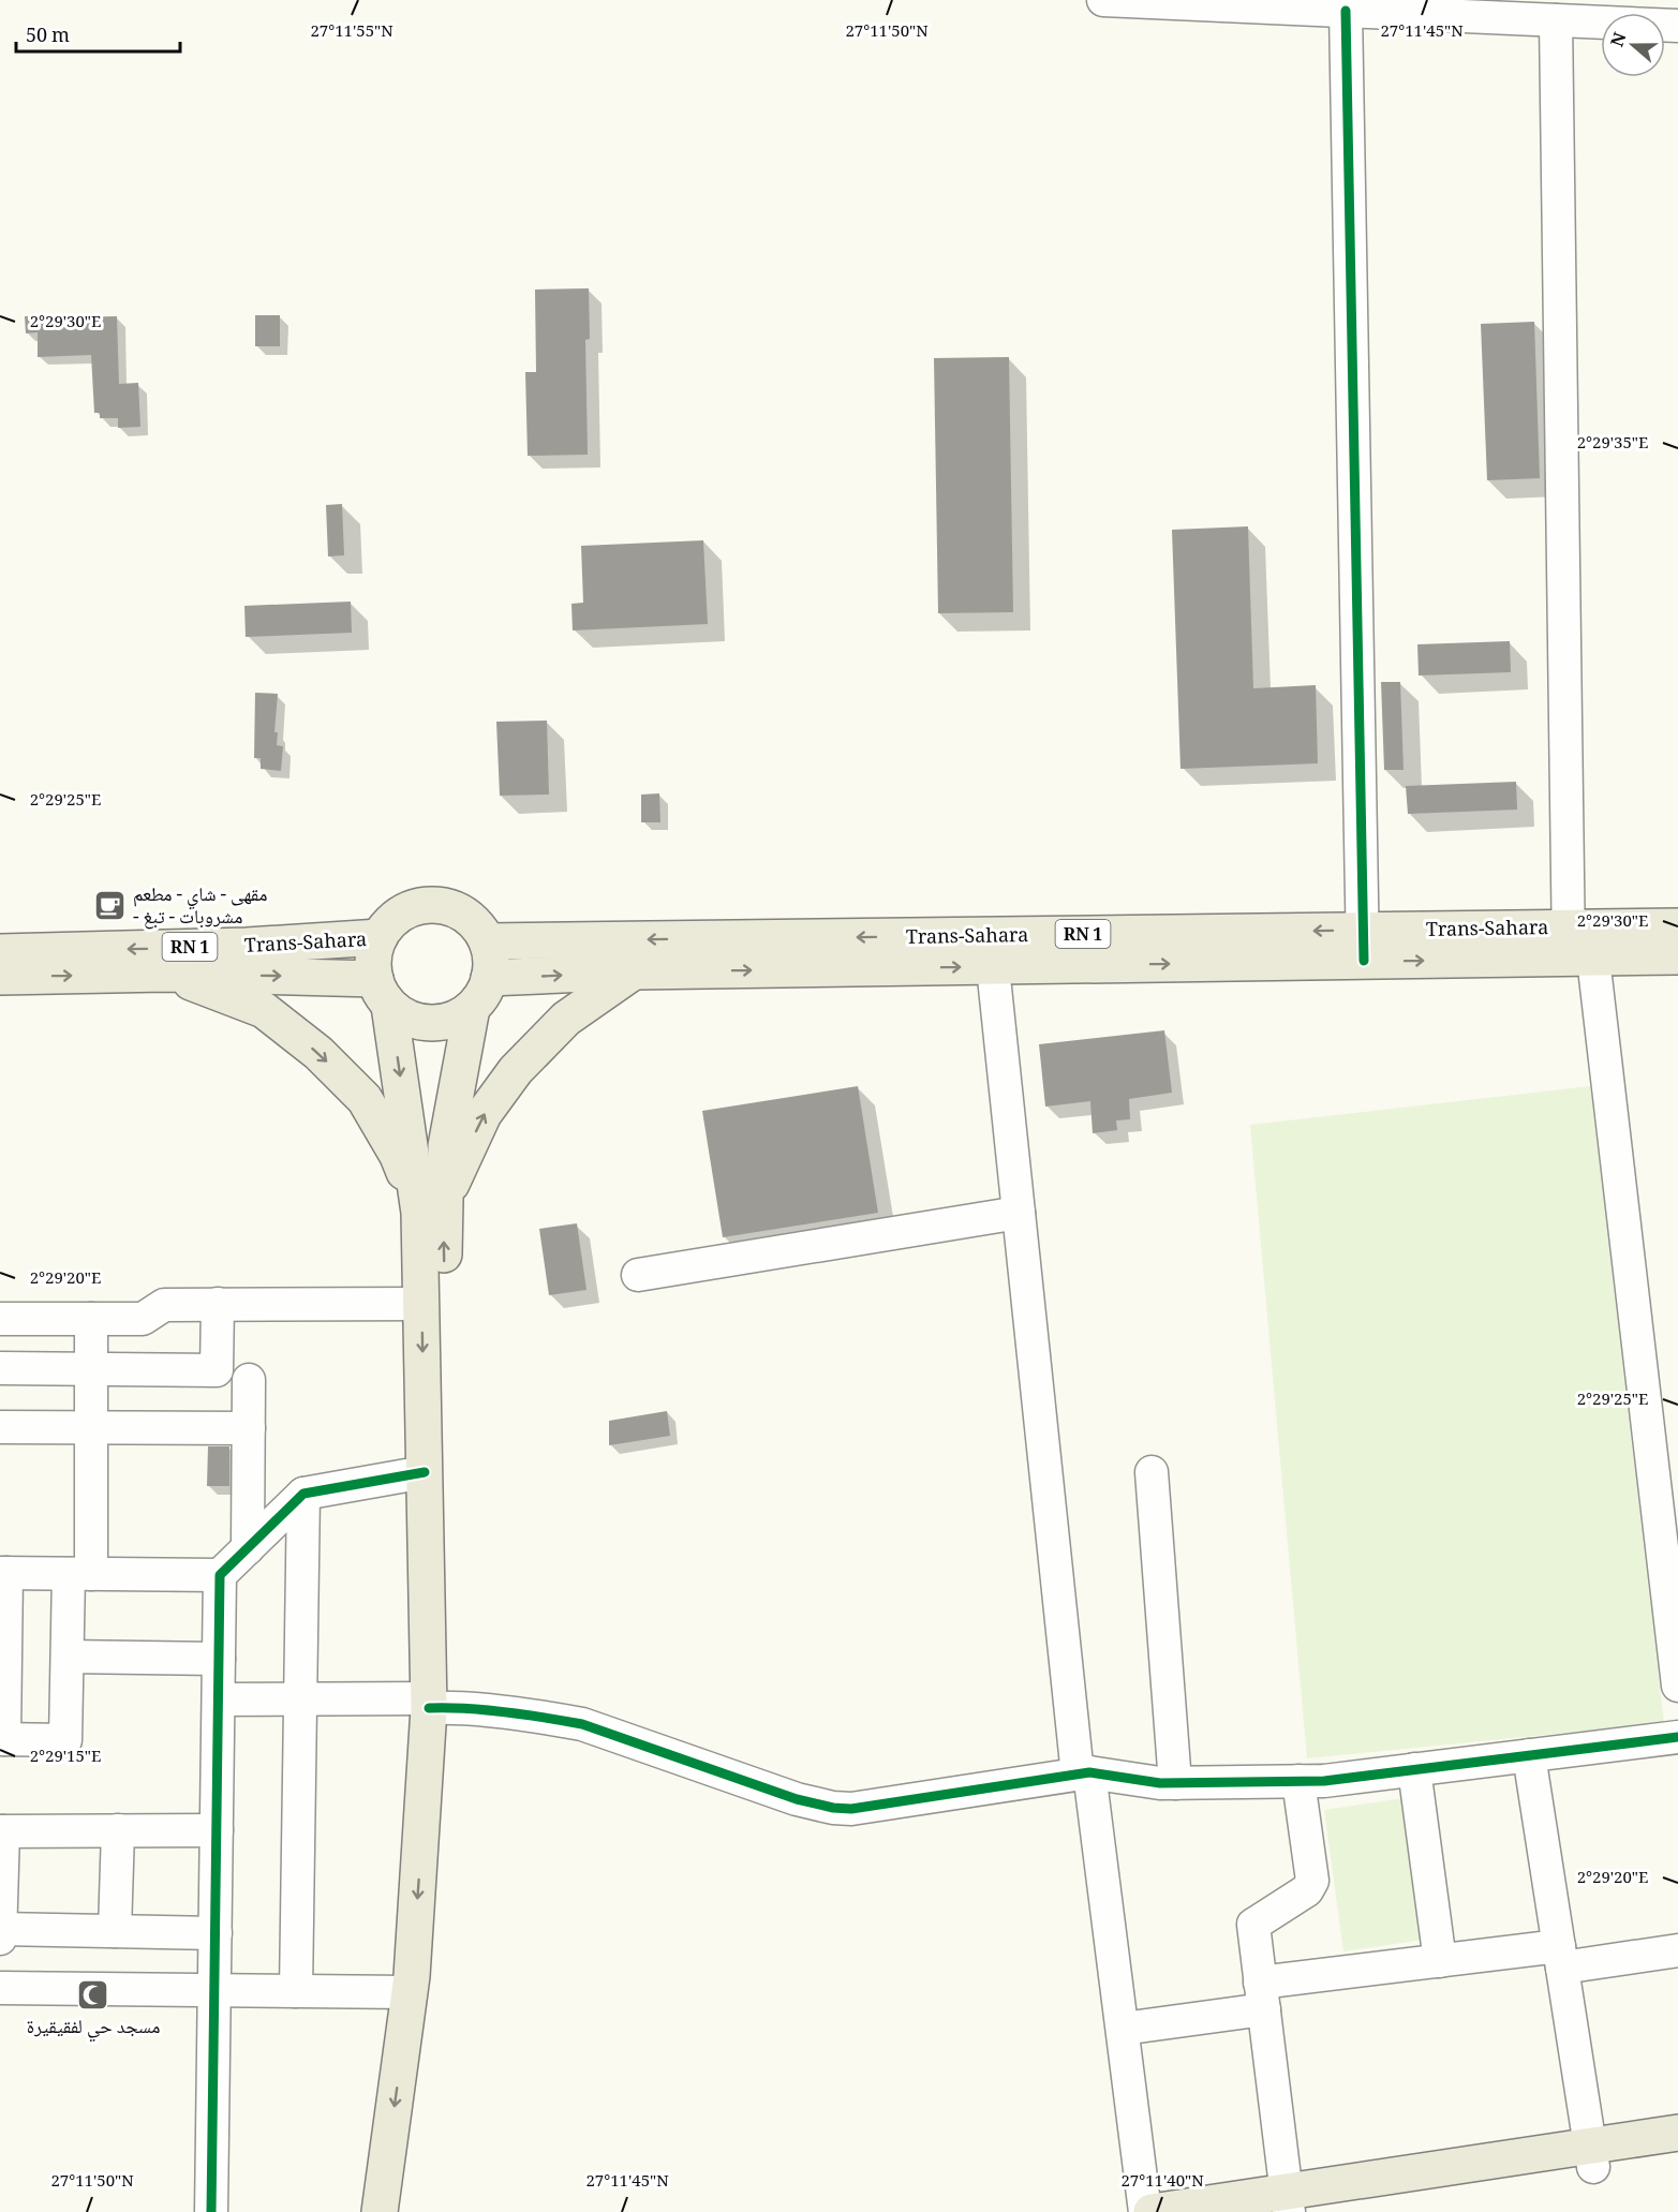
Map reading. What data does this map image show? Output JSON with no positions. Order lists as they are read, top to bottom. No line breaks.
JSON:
{"streets":{"main road":["Trans-Sahara","RN 1"]},"places":{"cafe":["مقهى - شاي - مطعم - مشروبات - تبغ"],"mosque":["مسجد حي لفقيقيرة"]},"scale_bar":"50 m","north":"left","coordinates":["27°11'55\"N","27°11'50\"N","27°11'45\"N","2°29'30\"E","2°29'35\"E","2°29'25\"E","2°29'20\"E","2°29'15\"E","27°11'40\"N"]}
